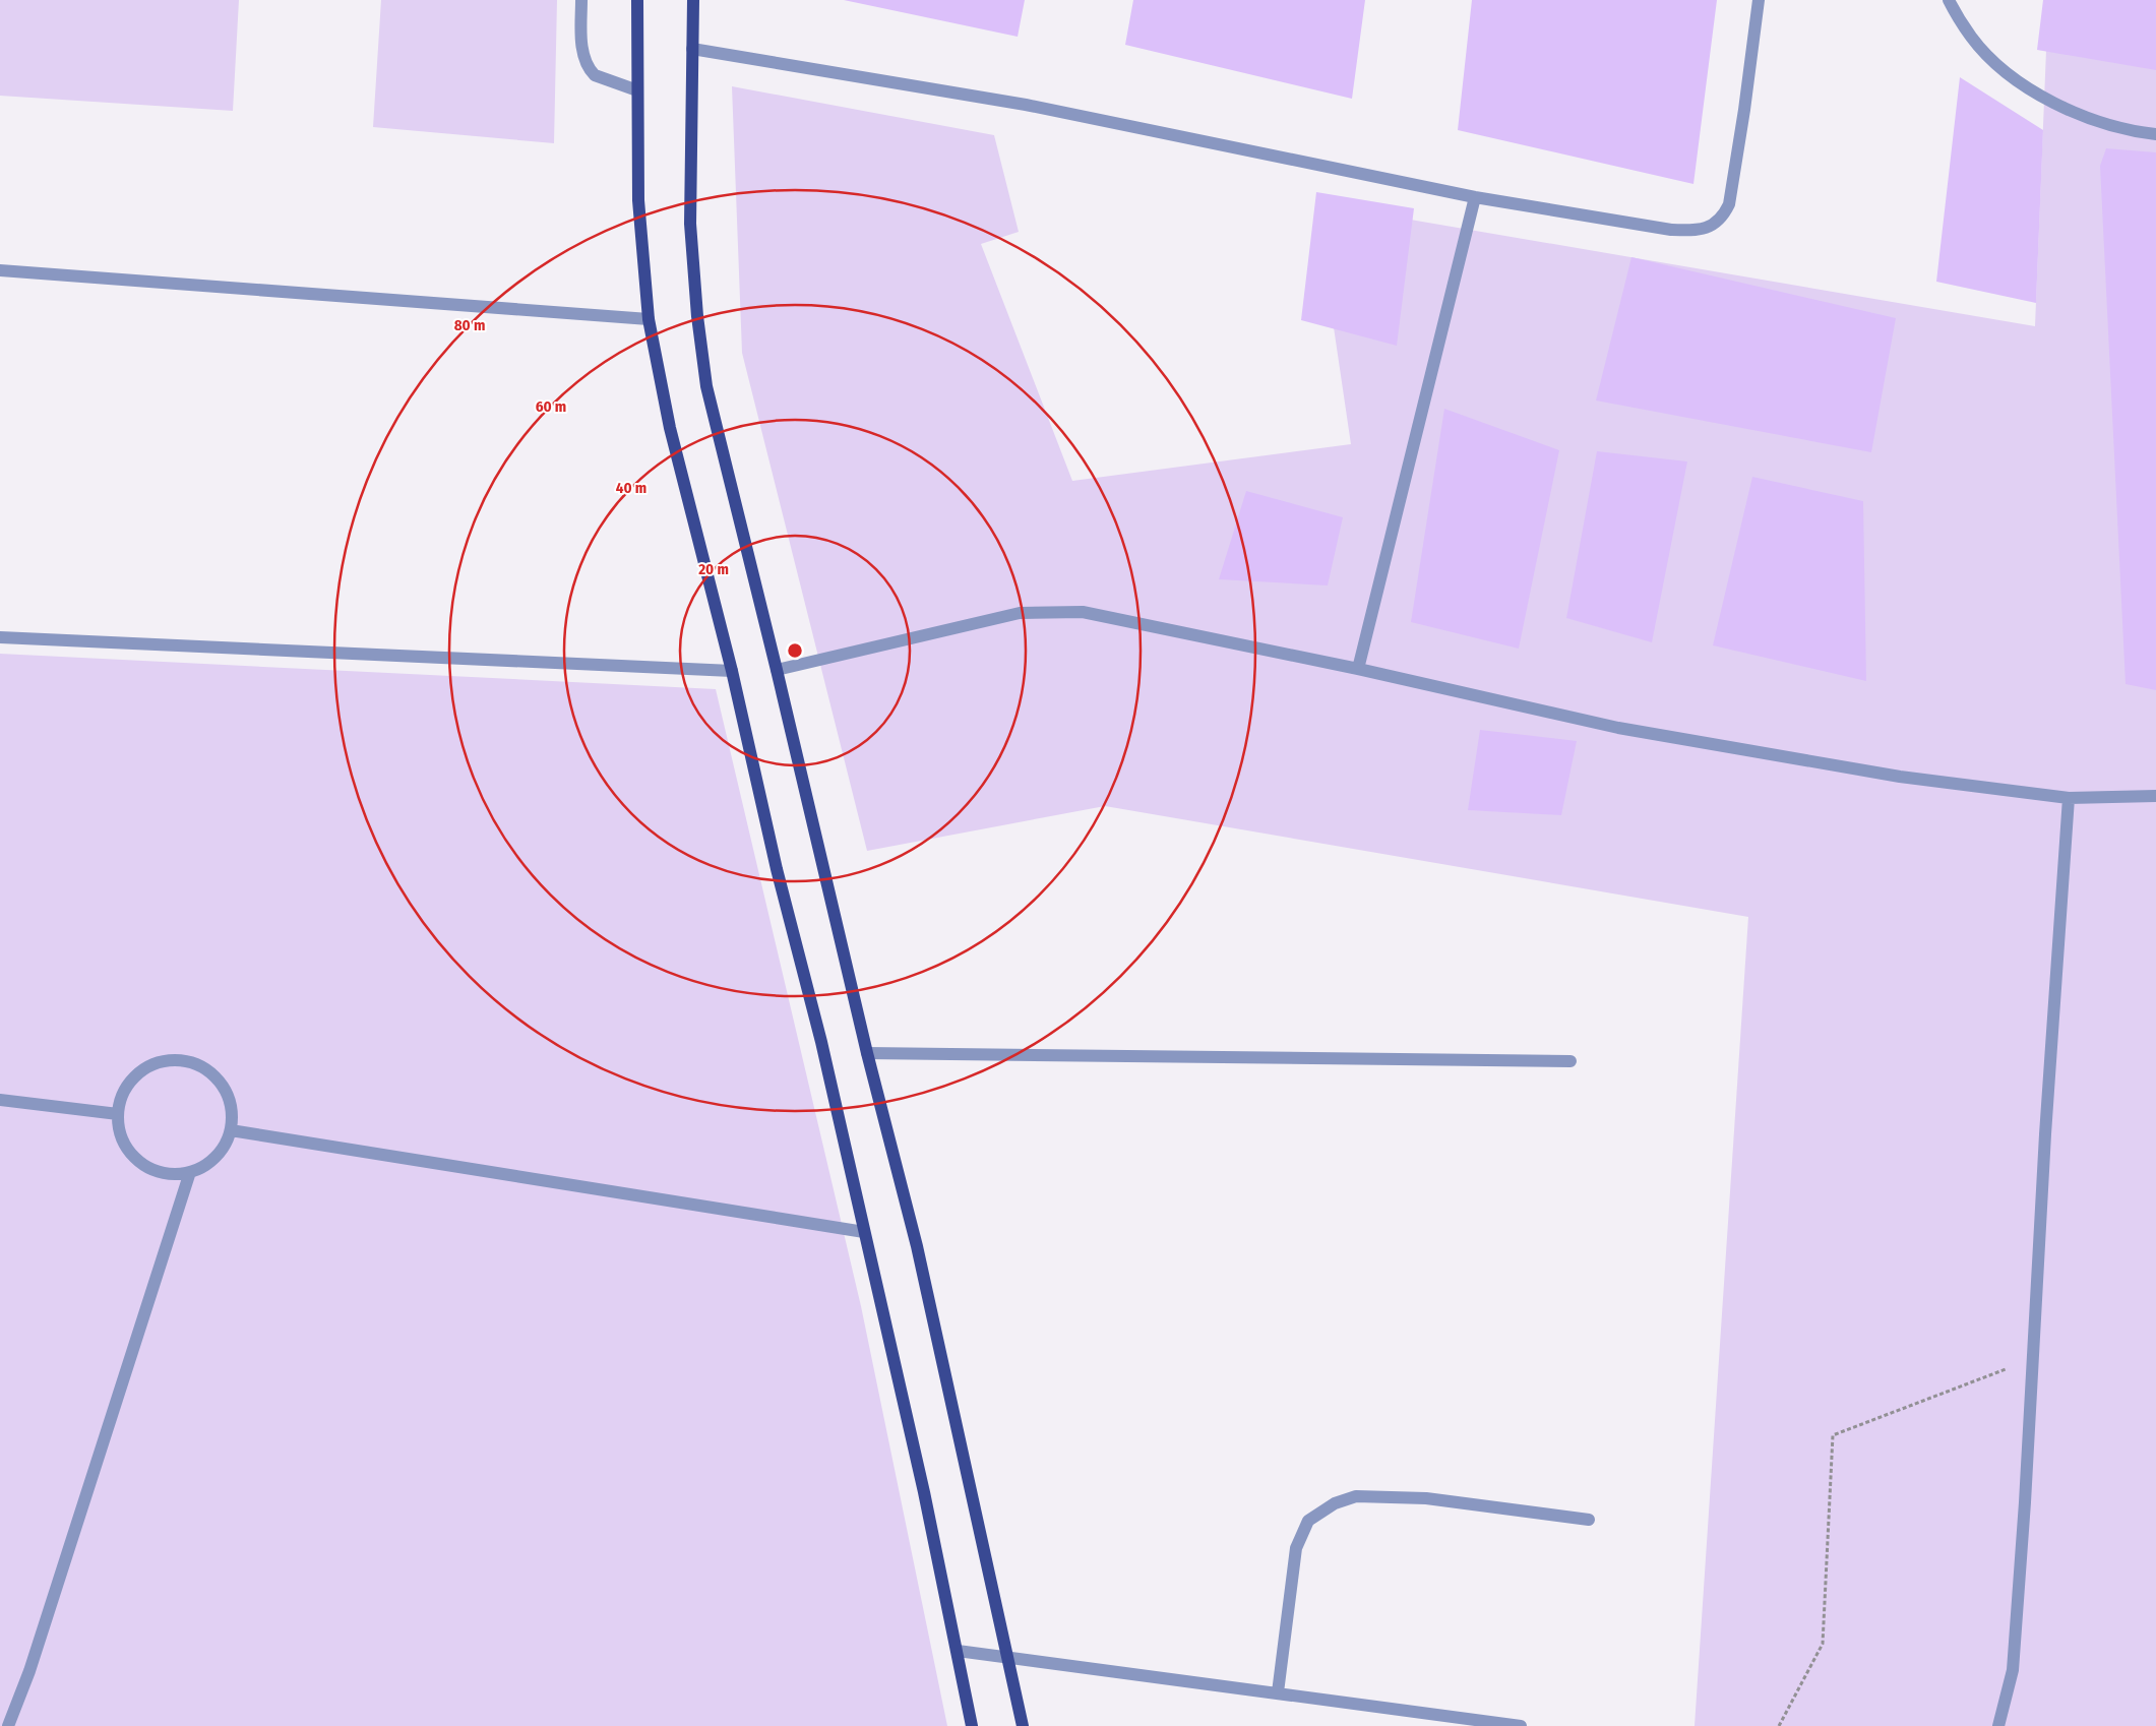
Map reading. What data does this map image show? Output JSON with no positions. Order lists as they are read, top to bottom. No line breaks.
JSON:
{"rings":["80 m","60 m","40 m","20 m"]}
